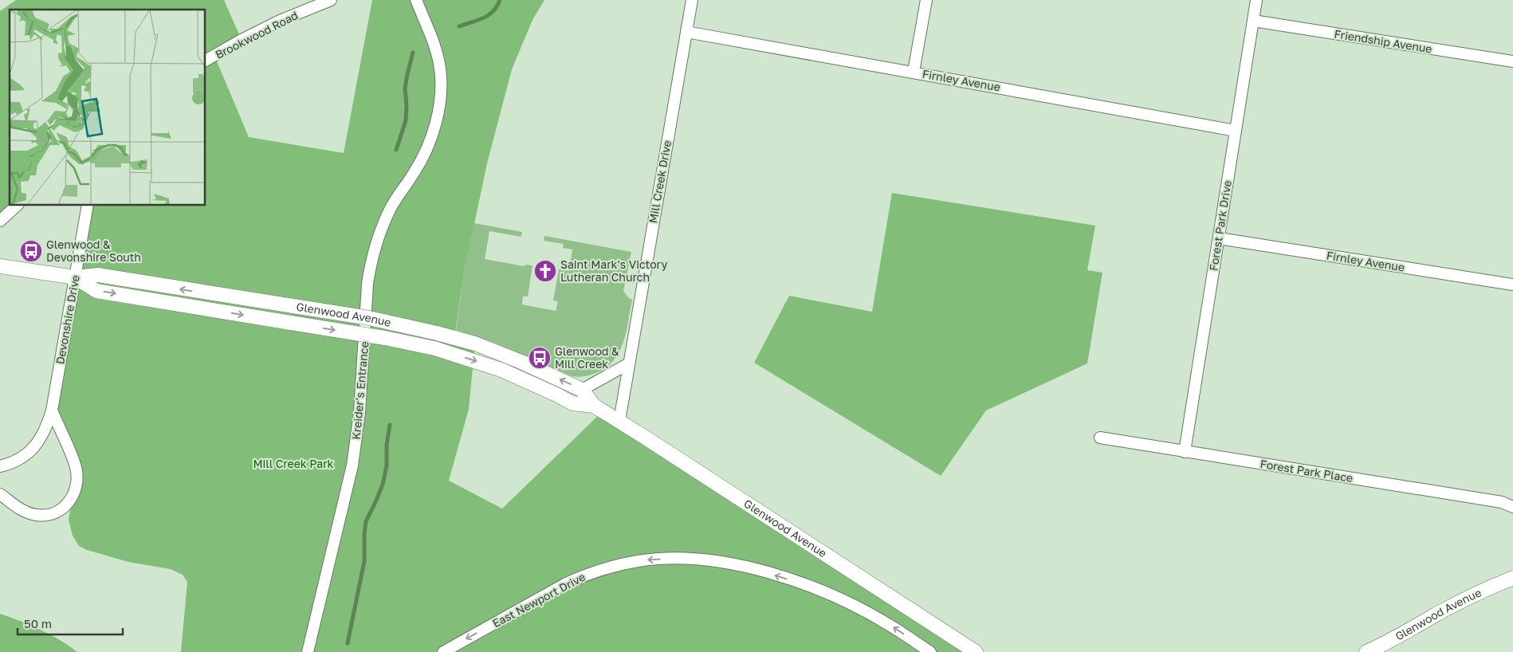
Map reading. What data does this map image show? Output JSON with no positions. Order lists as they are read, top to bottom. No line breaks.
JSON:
{"streets":{"street":["Brookwood Road","Friendship Avenue","Firnley Avenue","Mill Creek Drive","Forest Park Drive","Glenwood Avenue","Devonshire Drive","Kreider's Entrance","Forest Park Place","East Newport Drive"]},"crossings":[["Friendship Avenue","Forest Park Drive"],["Firnley Avenue","Mill Creek Drive"],["Firnley Avenue","Forest Park Drive"],["Mill Creek Drive","Glenwood Avenue"],["Forest Park Drive","Forest Park Place"],["Glenwood Avenue","Devonshire Drive"]],"one_way":["East Newport Drive"],"parks":["Mill Creek Park"],"places":{"bus stop":["Glenwood & Devonshire South","Glenwood & Mill Creek"],"church":["Saint Mark's Victory Lutheran Church"]},"scale_bar":"50 m"}
